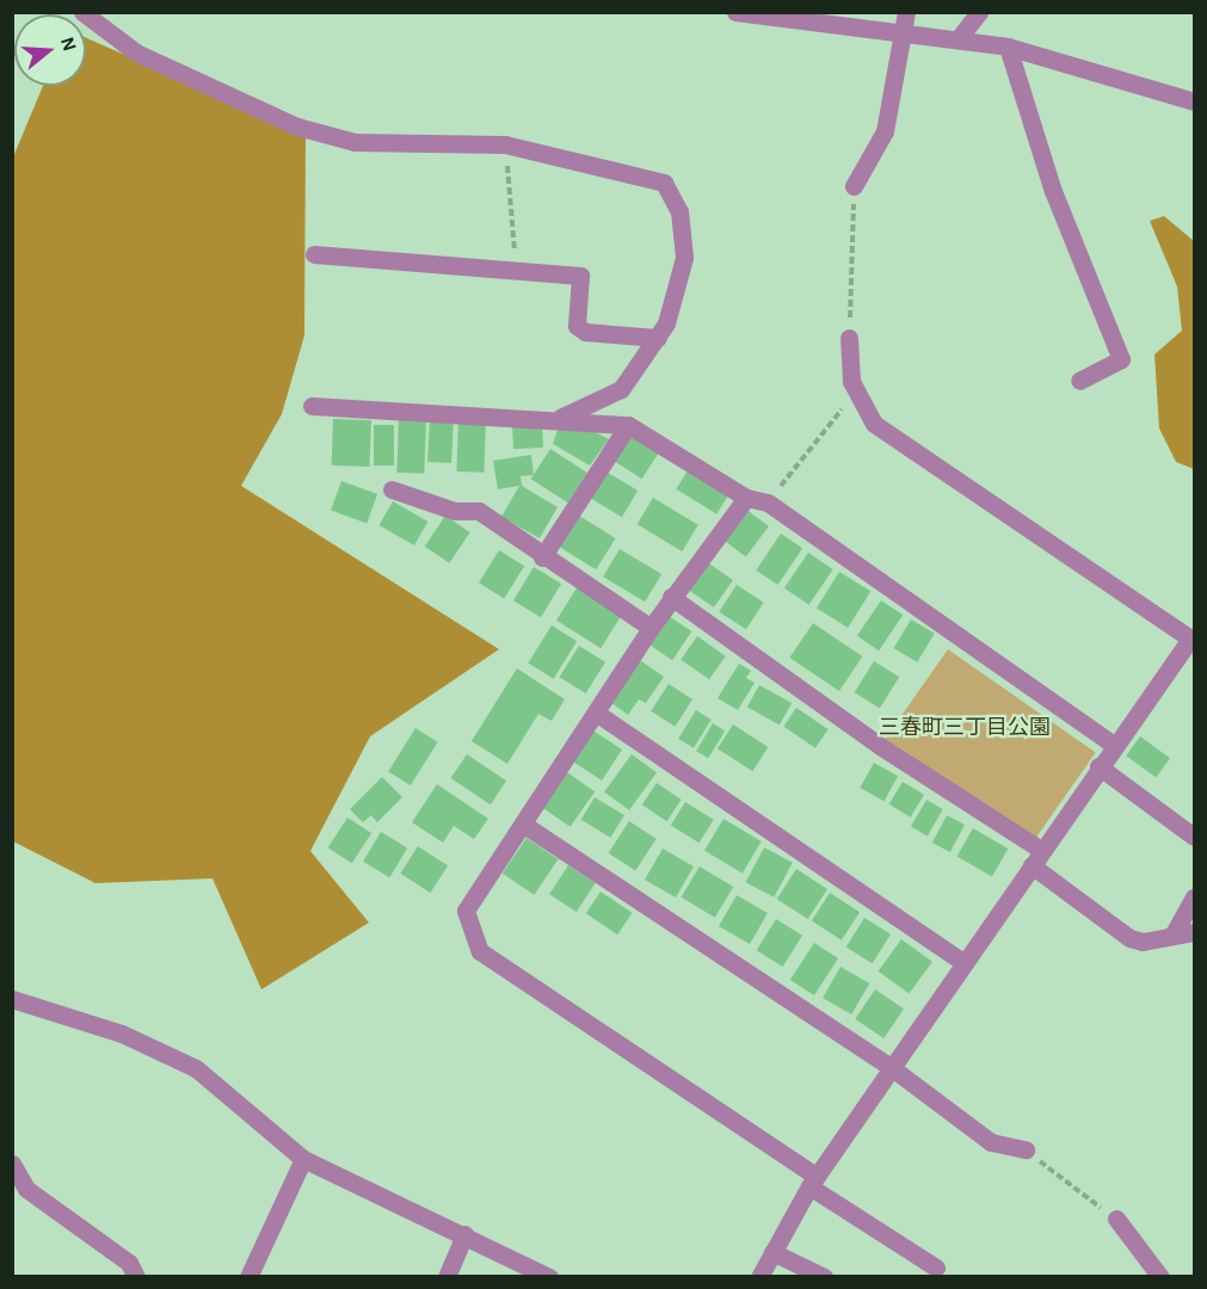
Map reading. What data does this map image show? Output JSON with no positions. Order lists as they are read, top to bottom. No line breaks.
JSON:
{"parks":["三春町三丁目公園"],"north":"right"}
